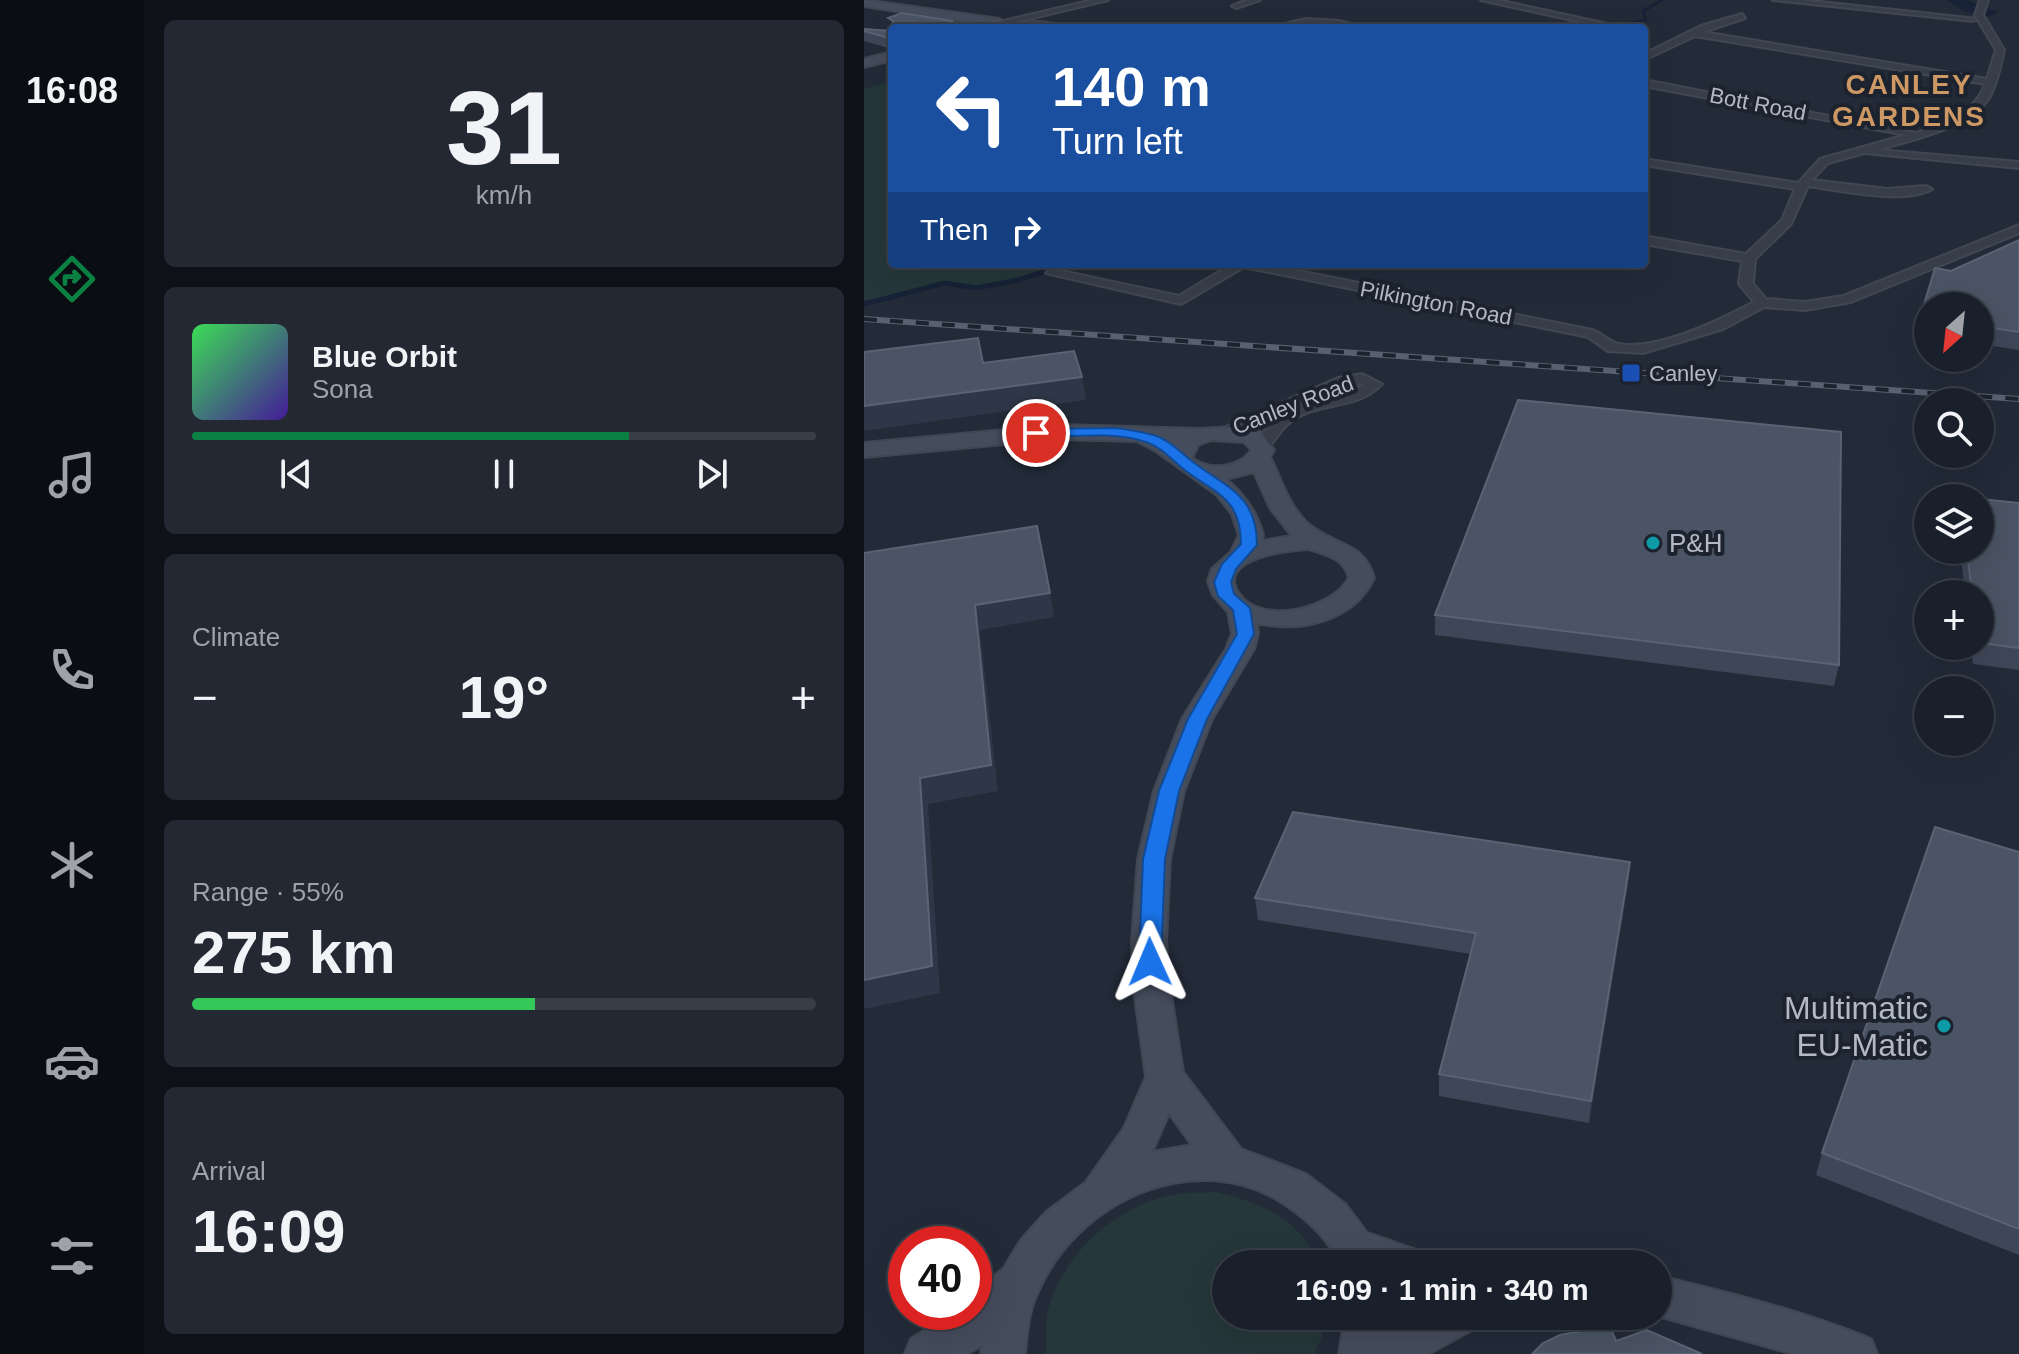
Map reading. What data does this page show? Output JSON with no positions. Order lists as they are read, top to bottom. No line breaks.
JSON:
{"streets":{"street":["Bott Road","Pilkington Road","Canley Road"]},"districts":["CANLEY GARDENS"],"places":{"transit":["Canley"],"other":["P&H","Multimatic EU-Matic"]},"north":"bottom left","page":{"tabs":"16:08","tile":[["31","km/h"],"Climate",["Range · 55%","275 km"],["Arrival","16:09"]],"turn":["140 m","Turn left"],"then":"Then","map_buttons":["+","−"],"song":["Blue Orbit","Sona"],"heat":["−","19°","+"],"limit":"40","trip":"16:09 · 1 min · 340 m"}}
